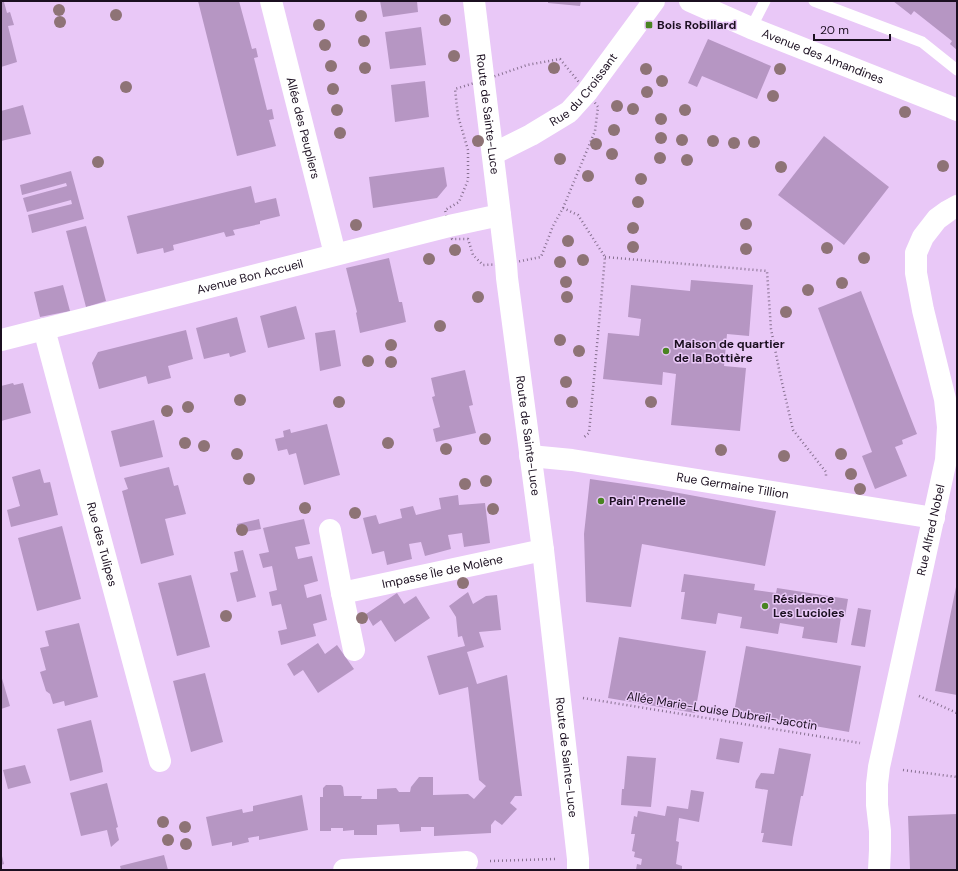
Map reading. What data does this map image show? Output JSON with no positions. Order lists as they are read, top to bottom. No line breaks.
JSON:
{"streets":{"street":["Avenue des Amandines","Rue du Croissant","Route de Sainte-Luce","Allée des Peupliers","Avenue Bon Accueil","Rue Germaine Tillion","Rue Alfred Nobel","Rue des Tulipes","Impasse Île de Molène"],"path":["Allée Marie-Louise Dubreil-Jacotin"]},"crossings":[["Rue du Croissant","Route de Sainte-Luce"],["Route de Sainte-Luce","Avenue Bon Accueil"],["Route de Sainte-Luce","Rue Germaine Tillion"],["Route de Sainte-Luce","Impasse Île de Molène"],["Route de Sainte-Luce","Allée Marie-Louise Dubreil-Jacotin"],["Allée des Peupliers","Avenue Bon Accueil"],["Avenue Bon Accueil","Rue des Tulipes"],["Rue Germaine Tillion","Rue Alfred Nobel"],["Rue Alfred Nobel","Allée Marie-Louise Dubreil-Jacotin"]],"places":{"transit":["Bois Robillard"],"other":["Maison de quartier de la Bottière","Pain' Prenelle","Résidence Les Lucioles"]},"scale_bar":"20 m"}
